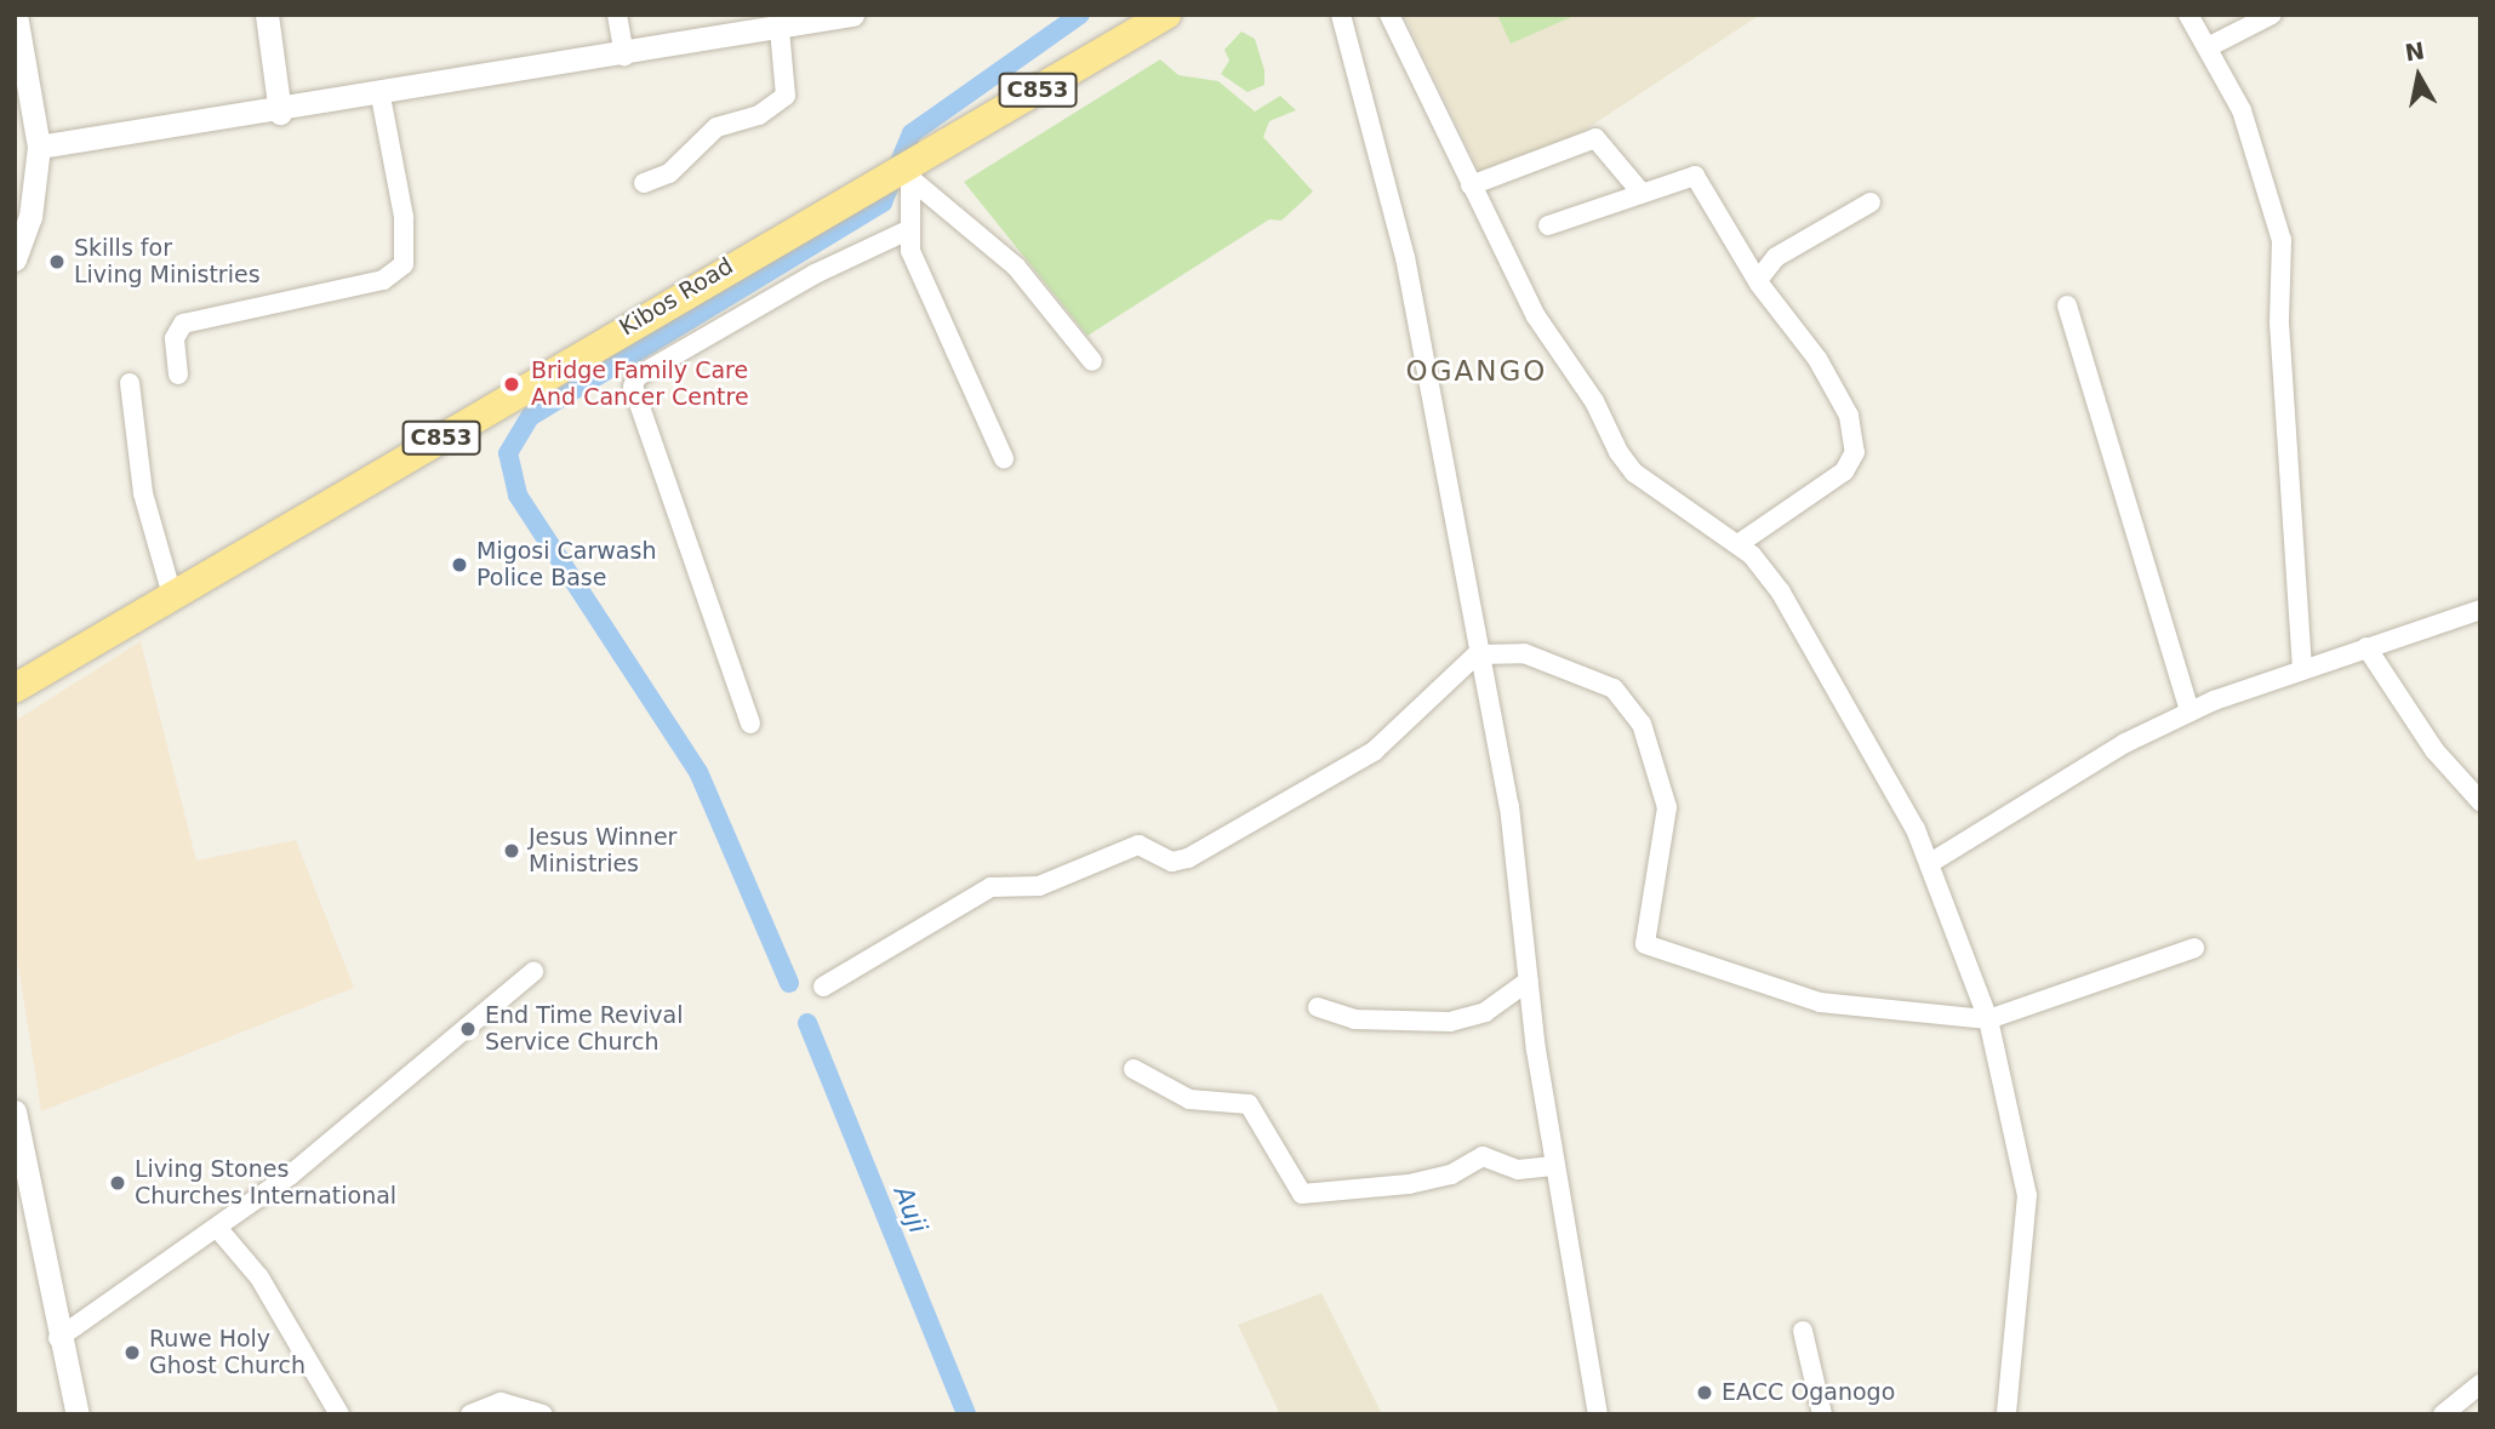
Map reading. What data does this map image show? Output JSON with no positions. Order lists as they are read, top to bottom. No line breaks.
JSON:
{"streets":{"main road":["C853","Kibos Road"]},"districts":["OGANGO"],"water":["Auji"],"places":["Skills for Living Ministries","Bridge Family Care And Cancer Centre","Migosi Carwash Police Base","Jesus Winner Ministries","End Time Revival Service Church","Living Stones Churches International","Ruwe Holy Ghost Church","EACC Oganogo"],"north":"top"}
